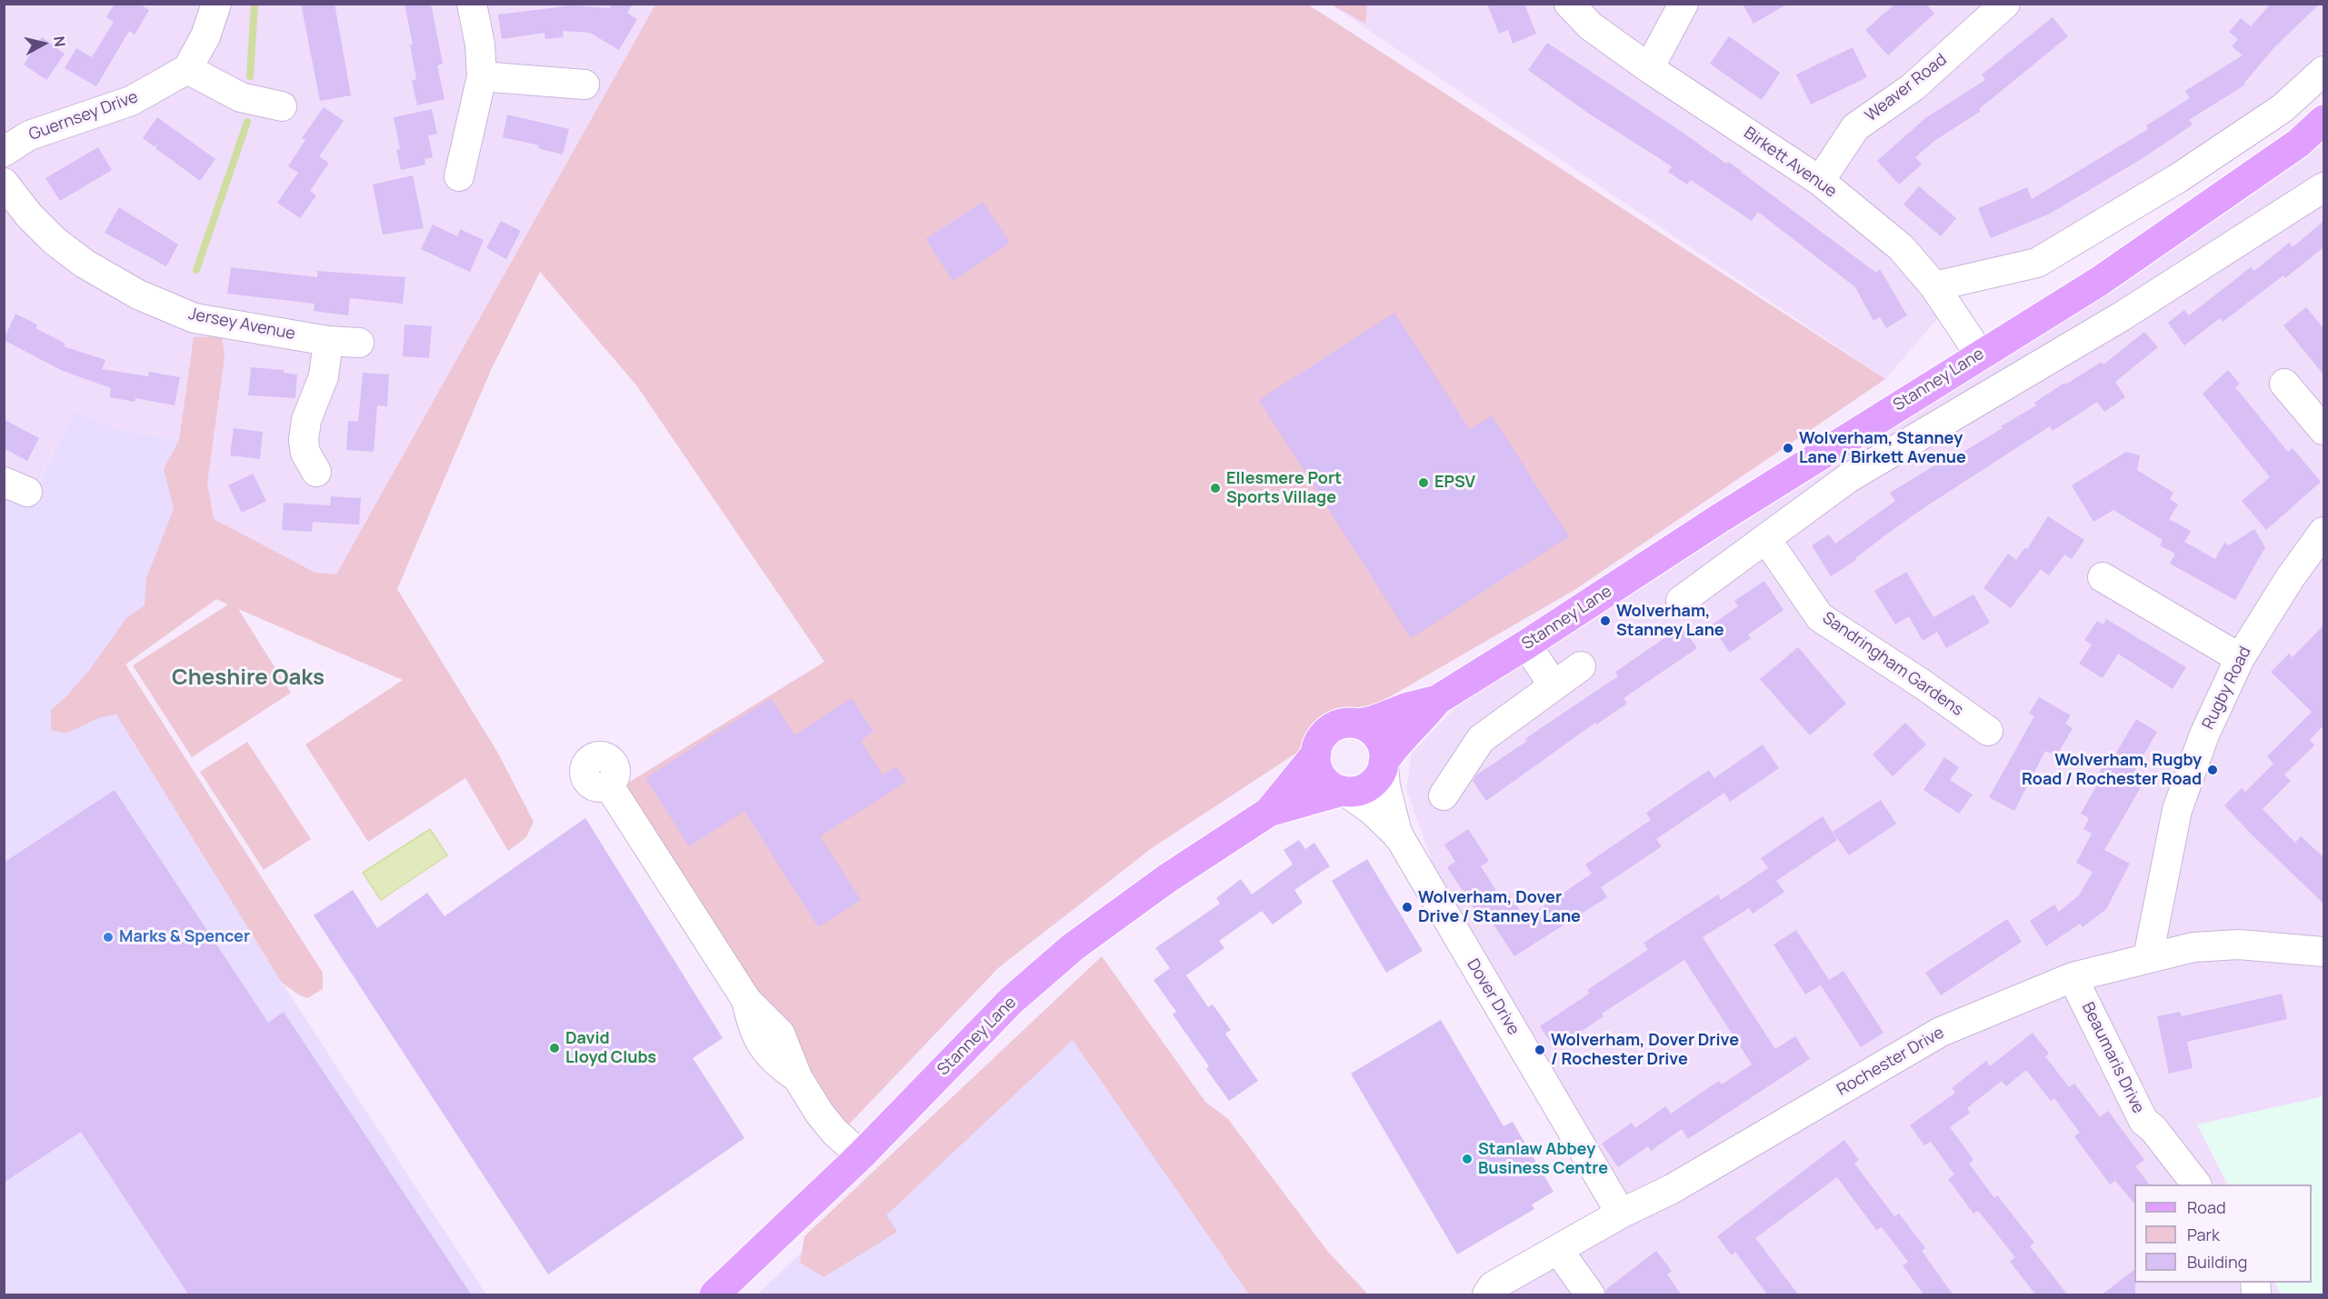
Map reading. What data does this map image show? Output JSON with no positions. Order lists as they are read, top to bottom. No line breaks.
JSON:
{"streets":{"main road":["Stanney Lane"],"street":["Weaver Road","Guernsey Drive","Birkett Avenue","Jersey Avenue","Sandringham Gardens","Rugby Road","Dover Drive","Beaumaris Drive","Rochester Drive"]},"crossings":[["Weaver Road","Birkett Avenue"],["Birkett Avenue","Stanney Lane"],["Stanney Lane","Dover Drive"],["Rugby Road","Rochester Drive"],["Dover Drive","Rochester Drive"],["Beaumaris Drive","Rochester Drive"]],"districts":["Cheshire Oaks"],"places":["Wolverham, Stanney Lane / Birkett Avenue","EPSV","Ellesmere Port Sports Village","Wolverham, Stanney Lane","Wolverham, Rugby Road / Rochester Road","Wolverham, Dover Drive / Stanney Lane","Marks & Spencer","David Lloyd Clubs","Wolverham, Dover Drive / Rochester Drive","Stanlaw Abbey Business Centre"],"legend":["Road","Park","Building"],"north":"right"}
